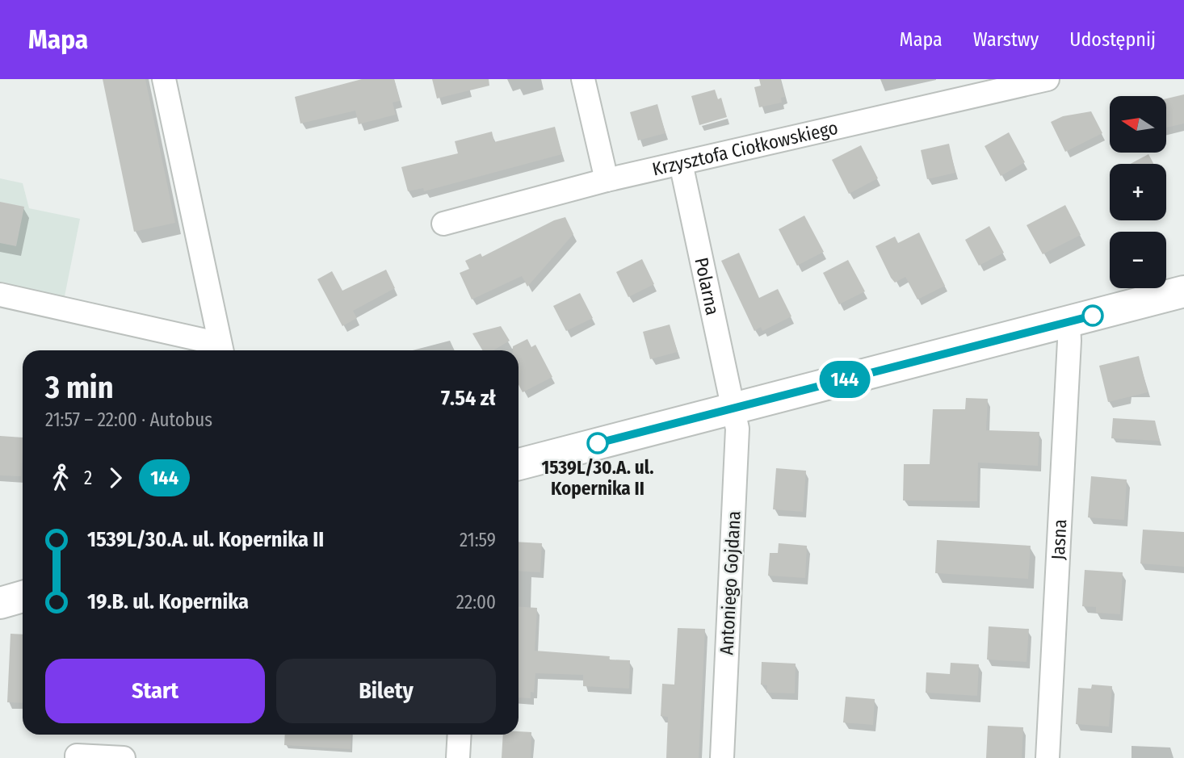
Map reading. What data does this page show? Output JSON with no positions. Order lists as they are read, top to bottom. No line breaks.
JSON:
{"streets":{"street":["Krzysztofa Ciołkowskiego","Polarna","Jasna","Antoniego Gojdana"]},"crossings":[["Krzysztofa Ciołkowskiego","Polarna"],["Polarna","Antoniego Gojdana"]],"places":["1539L/30.A. ul. Kopernika II"],"lines":["bus line 144"],"north":"left","page":{"header":"Mapa","nav":["Mapa","Warstwy","Udostępnij"],"on_map":"144","map_buttons":["+","−"],"heading":["3 min","21:57 – 22:00 · Autobus","7.54 zł"],"legs":["2","144"],"list":[{"name":"1539L/30.A. ul. Kopernika II","value":"21:59"},{"name":"19.B. ul. Kopernika","value":"22:00"}],"buttons":["Start","Bilety"]}}
